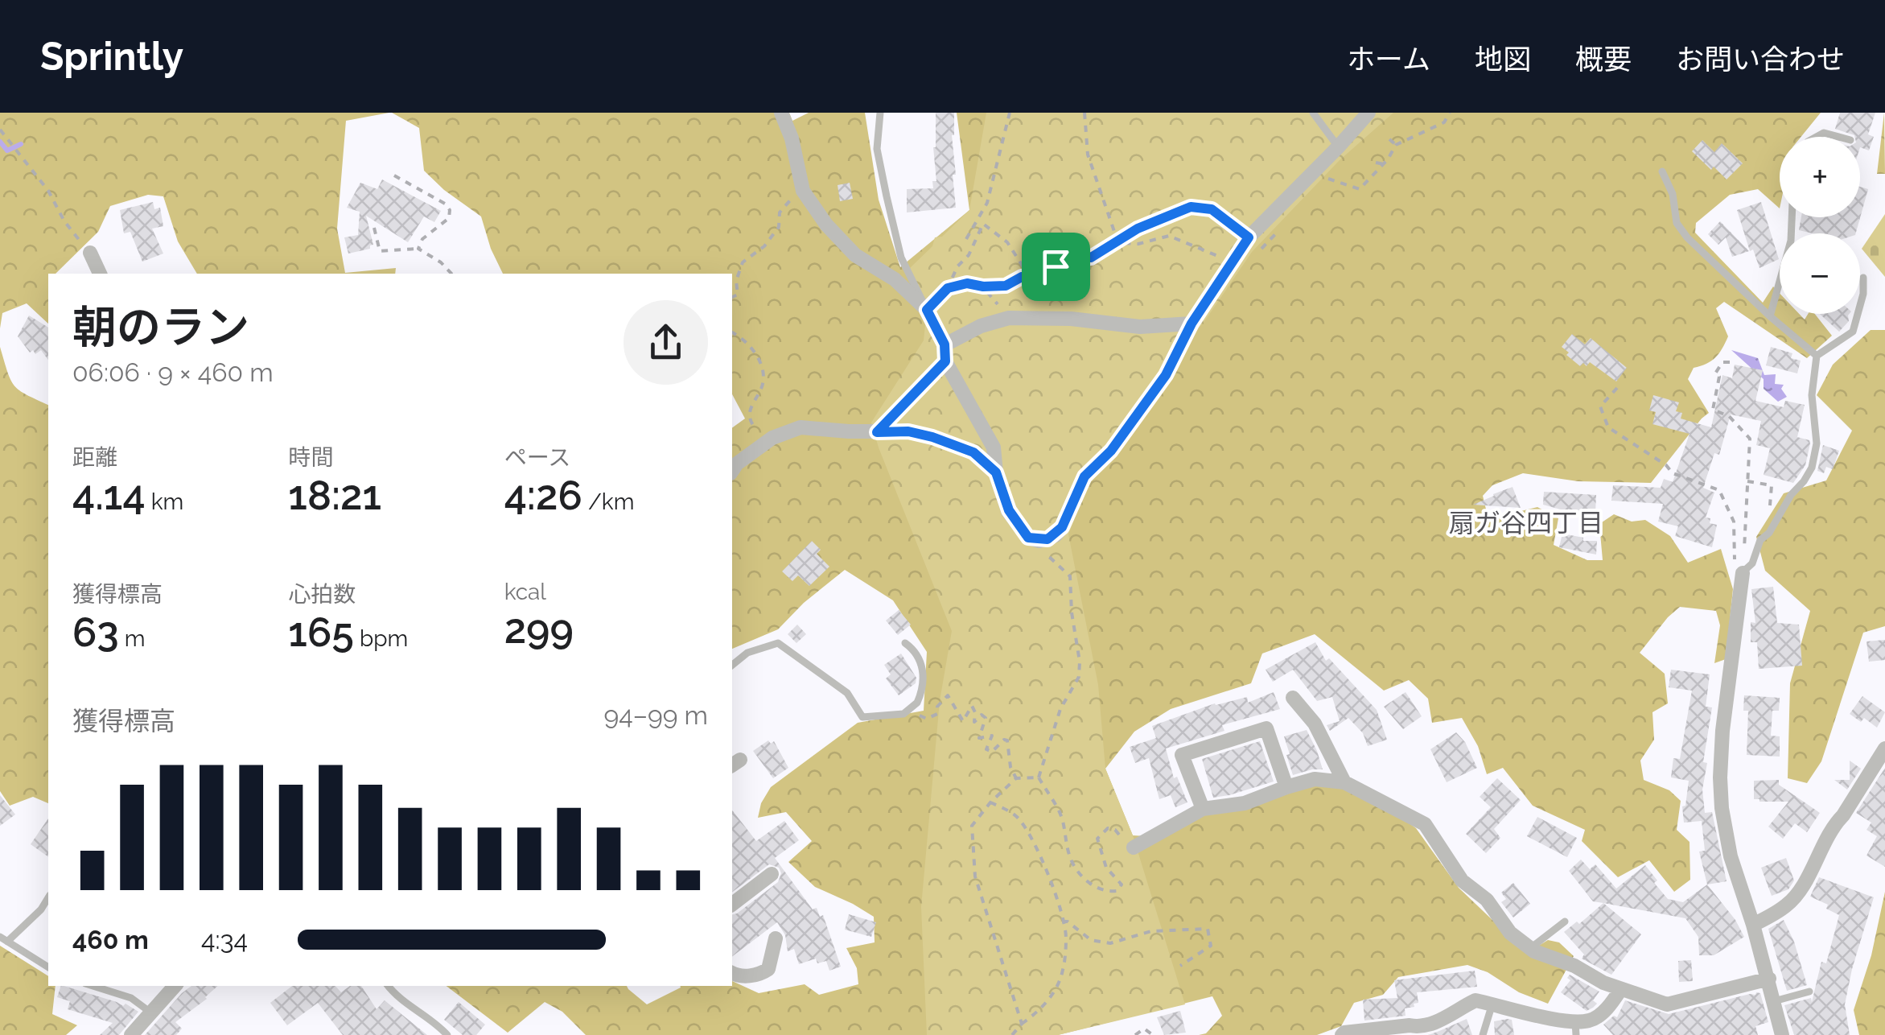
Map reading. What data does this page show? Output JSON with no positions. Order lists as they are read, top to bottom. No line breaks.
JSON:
{"districts":["扇ガ谷四丁目"],"page":{"header":"Sprintly","nav":["ホーム","地図","概要","お問い合わせ"],"map_buttons":["+","−"],"heading":["朝のラン","06:06 · 9 × 460 m"],"stats":[["距離","4.14 km"],["時間","18:21"],["ペース","4:26 /km"],["獲得標高","63 m"],["心拍数","165 bpm"],["kcal","299"]],"chart":["獲得標高","94–99 m"],"list":[{"name":"460 m","note":"4:34"}]}}
